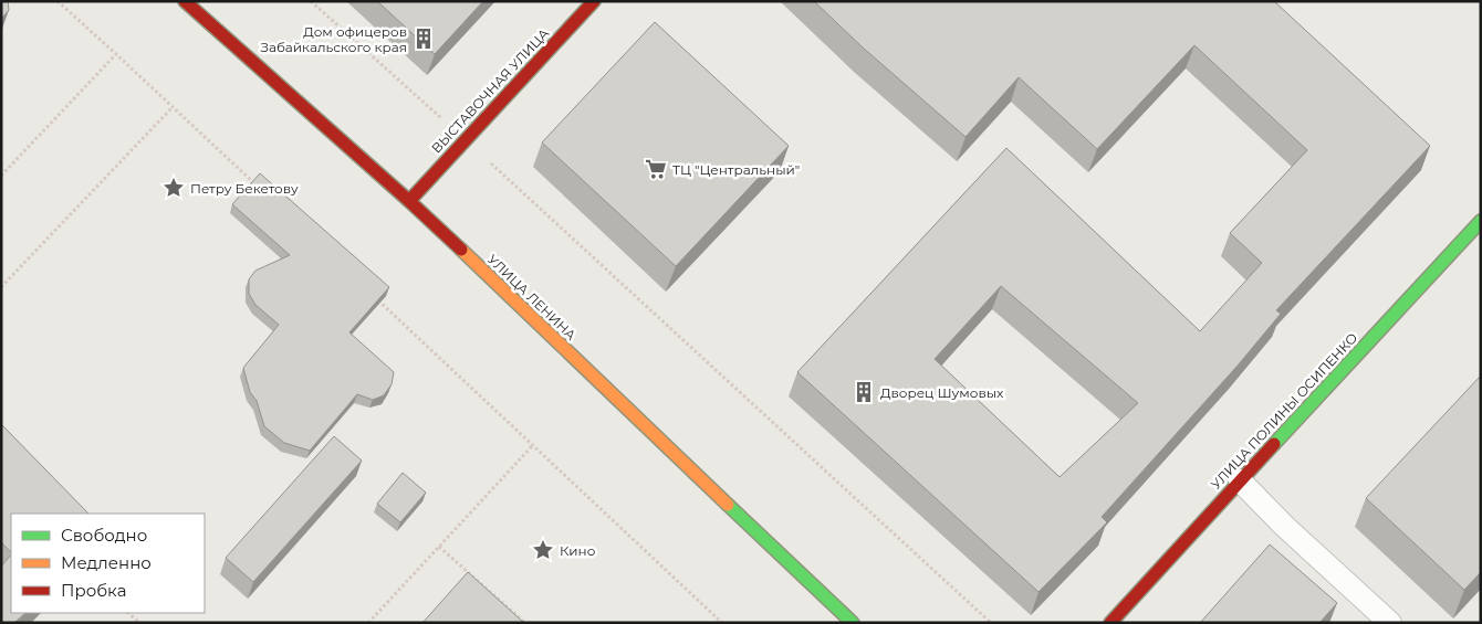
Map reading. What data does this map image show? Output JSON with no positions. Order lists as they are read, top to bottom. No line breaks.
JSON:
{"streets":{"main road":["ВЫСТАВОЧНАЯ УЛИЦА","УЛИЦА ЛЕНИНА","УЛИЦА ПОЛИНЫ ОСИПЕНКО"]},"crossings":[["ВЫСТАВОЧНАЯ УЛИЦА","УЛИЦА ЛЕНИНА"]],"places":{"building":["Дом офицеров Забайкальского края","Дворец Шумовых"],"supermarket":["ТЦ \"Центральный\""],"place":["Петру Бекетову","Кино"]},"legend":["Свободно","Медленно","Пробка"]}
